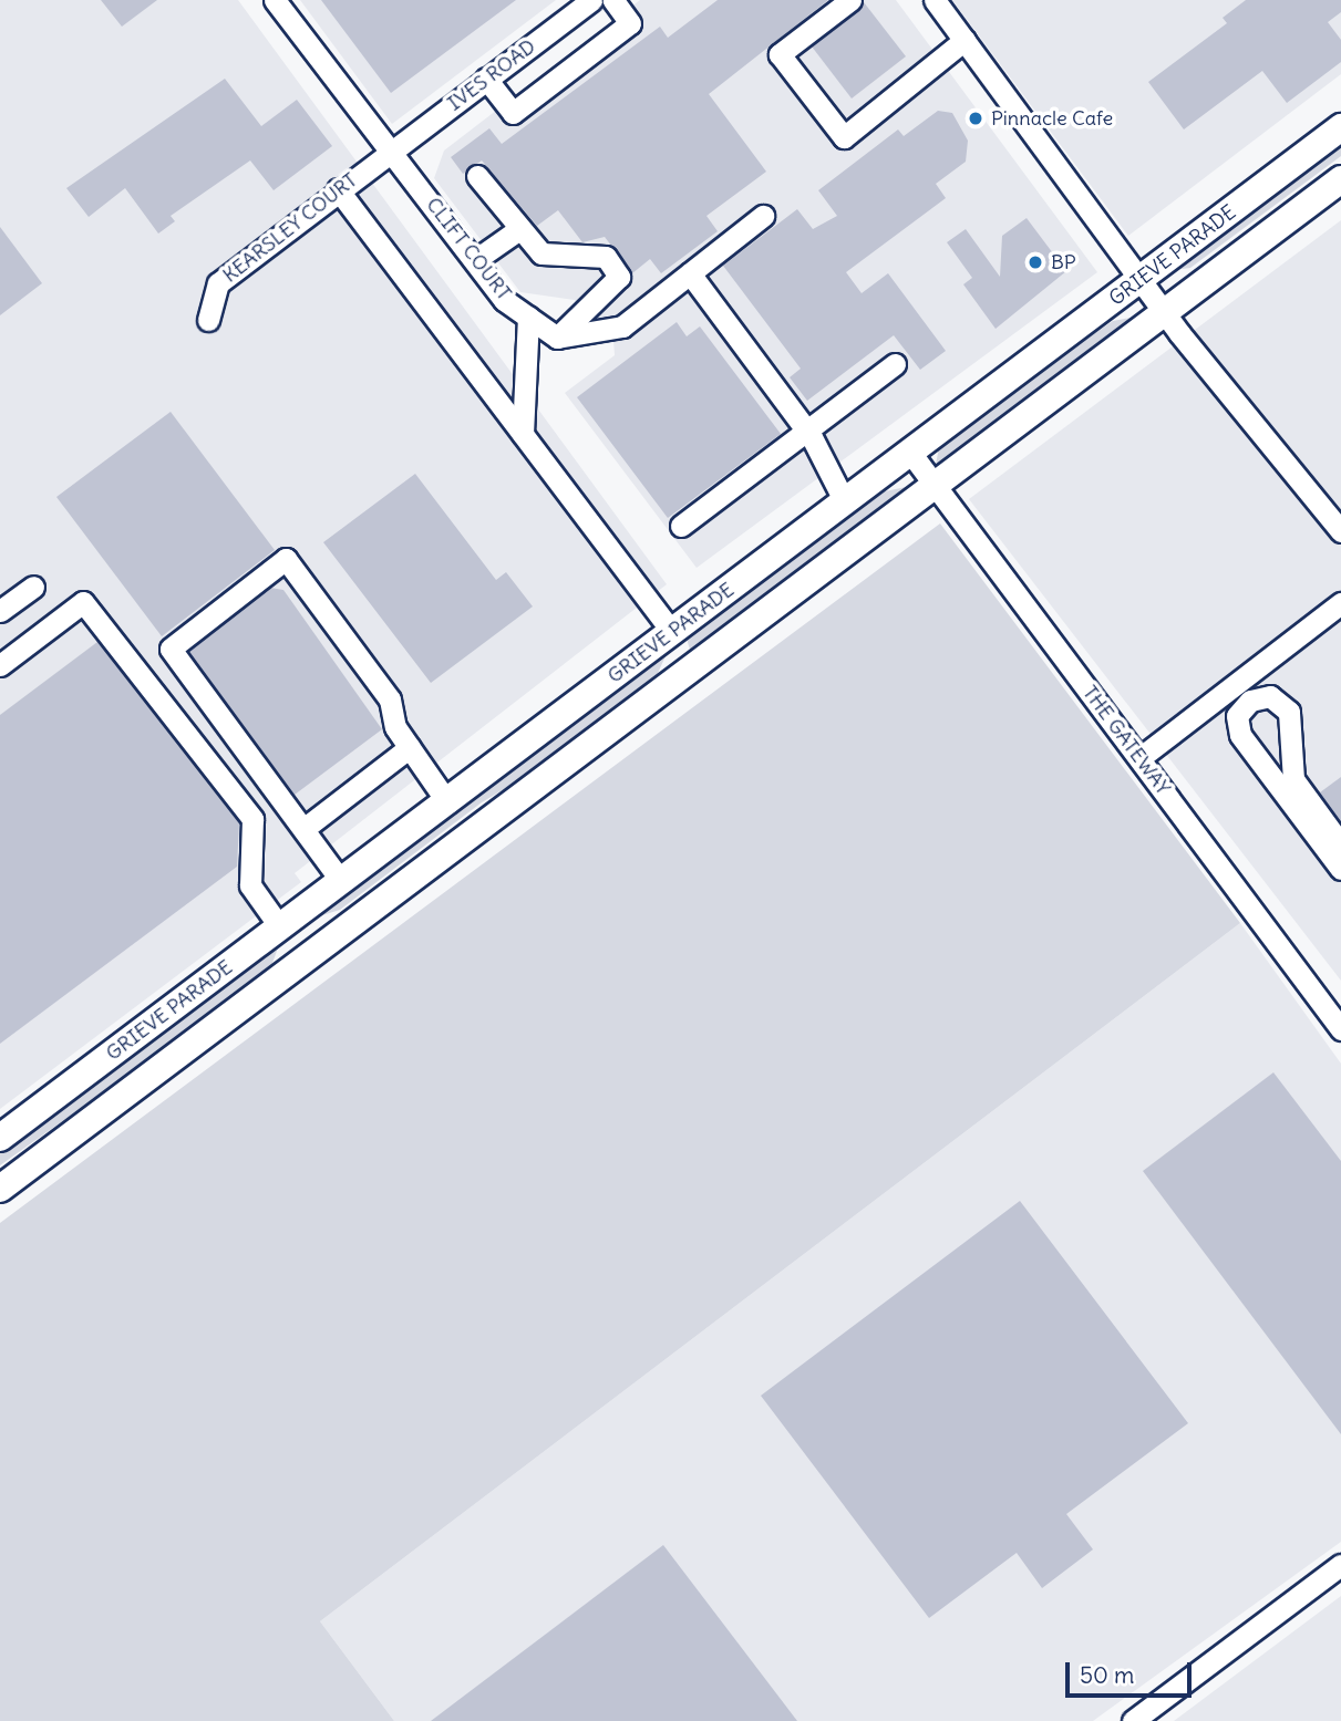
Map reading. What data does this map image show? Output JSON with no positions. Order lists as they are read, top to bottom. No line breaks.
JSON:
{"streets":{"main road":["GRIEVE PARADE"],"street":["IVES ROAD","KEARSLEY COURT","CLIFT COURT","THE GATEWAY"]},"crossings":[["IVES ROAD","KEARSLEY COURT"],["IVES ROAD","CLIFT COURT"],["KEARSLEY COURT","CLIFT COURT"],["GRIEVE PARADE","THE GATEWAY"]],"places":["Pinnacle Cafe","BP"],"scale_bar":"50 m"}
